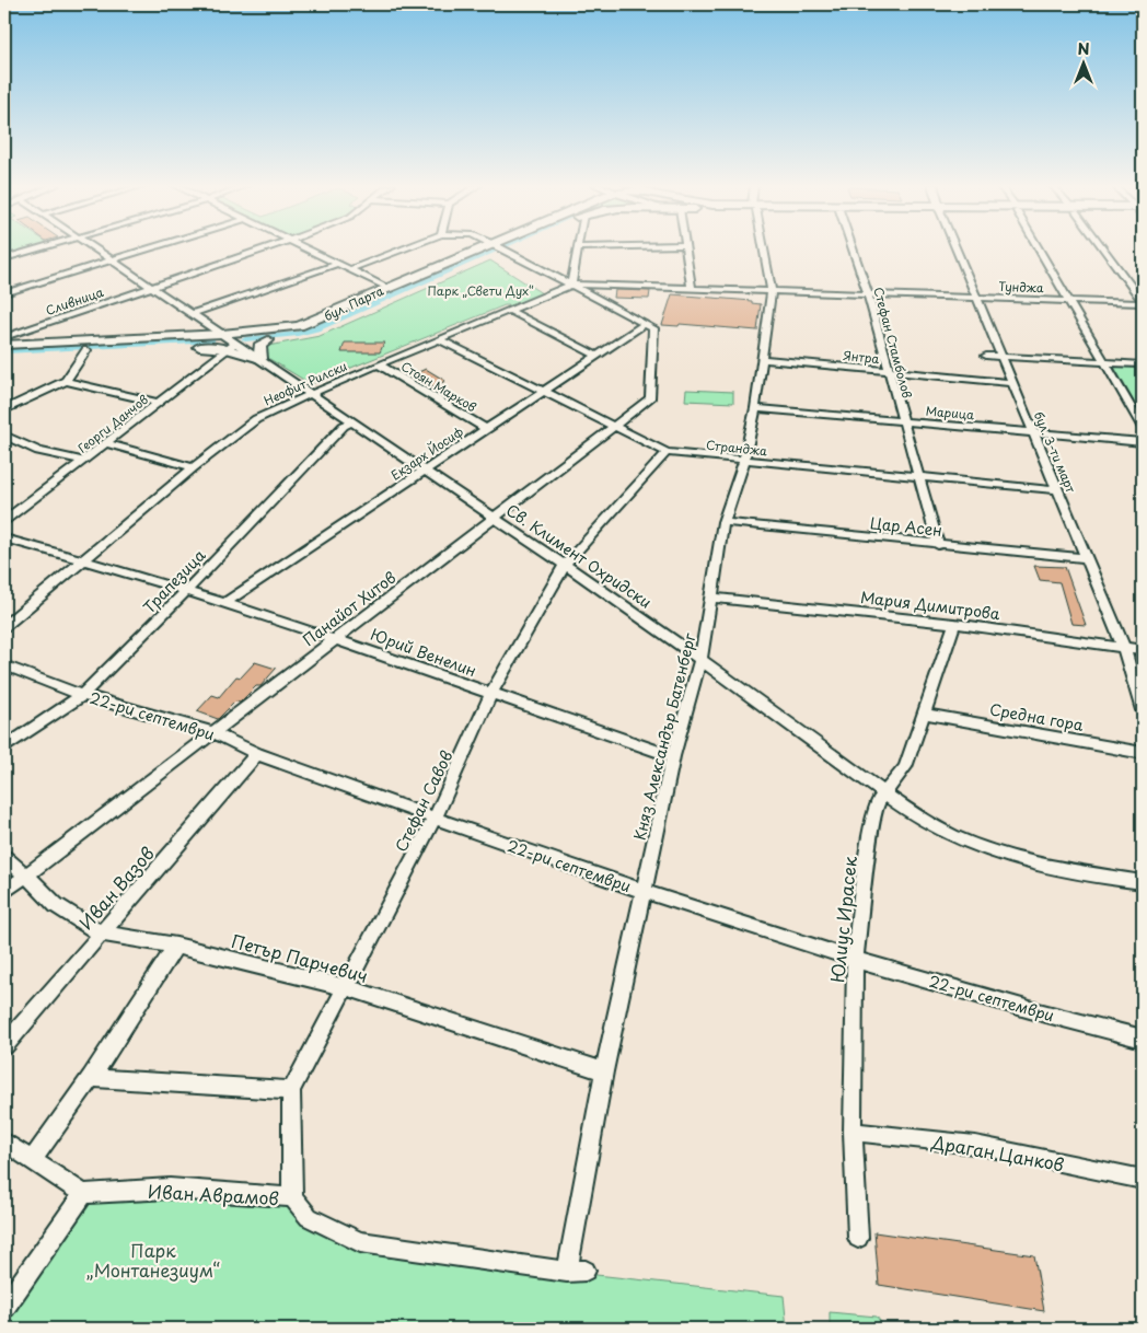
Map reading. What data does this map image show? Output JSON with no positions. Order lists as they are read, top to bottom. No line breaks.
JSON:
{"streets":{"main road":["бул. Парта"],"street":["Тунджа","Сливница","Стефан Стамболов","Янтра","Неофит Рилски","Стоян Марков","Марица","Георги Данчов","Странджа","бул. 3-ти март","Екзарх Йосиф","Цар Асен","Св. Климент Охридски","Трапезица","Мария Димитрова","Панайот Хитов","Юрий Венелин","22-ри септември","Средна гора","Княз Александър Батенберг","Стефан Савов","Иван Вазов","Юлиус Ирасек","Петър Парчевич","Драган Цанков","Иван Аврамов"]},"crossings":[["Тунджа","Стефан Стамболов"],["Тунджа","Неофит Рилски"],["Тунджа","бул. 3-ти март"],["Тунджа","Княз Александър Батенберг"],["бул. Парта","Георги Данчов"],["Стефан Стамболов","Янтра"],["Стефан Стамболов","Марица"],["Стефан Стамболов","Странджа"],["Стефан Стамболов","Цар Асен"],["Янтра","бул. 3-ти март"],["Янтра","Княз Александър Батенберг"],["Неофит Рилски","Стоян Марков"],["Неофит Рилски","Странджа"],["Неофит Рилски","Св. Климент Охридски"],["Неофит Рилски","Юрий Венелин"],["Стоян Марков","Екзарх Йосиф"],["Марица","бул. 3-ти март"],["Марица","Княз Александър Батенберг"],["Странджа","бул. 3-ти март"],["Странджа","Екзарх Йосиф"],["Странджа","Панайот Хитов"],["Странджа","Княз Александър Батенберг"],["Странджа","Стефан Савов"],["бул. 3-ти март","Цар Асен"],["бул. 3-ти март","Мария Димитрова"],["Екзарх Йосиф","Св. Климент Охридски"],["Екзарх Йосиф","Панайот Хитов"],["Екзарх Йосиф","Юрий Венелин"],["Цар Асен","Княз Александър Батенберг"],["Св. Климент Охридски","Трапезица"],["Св. Климент Охридски","Панайот Хитов"],["Св. Климент Охридски","Княз Александър Батенберг"],["Св. Климент Охридски","Стефан Савов"],["Св. Климент Охридски","Юлиус Ирасек"],["Трапезица","Юрий Венелин"],["Трапезица","22-ри септември"],["Мария Димитрова","Княз Александър Батенберг"],["Мария Димитрова","Юлиус Ирасек"],["Панайот Хитов","Юрий Венелин"],["Панайот Хитов","22-ри септември"],["Панайот Хитов","Петър Парчевич"],["Юрий Венелин","Княз Александър Батенберг"],["Юрий Венелин","Стефан Савов"],["22-ри септември","Княз Александър Батенберг"],["22-ри септември","Стефан Савов"],["22-ри септември","Иван Вазов"],["22-ри септември","Юлиус Ирасек"],["Средна гора","Юлиус Ирасек"],["Княз Александър Батенберг","Петър Парчевич"],["Княз Александър Батенберг","Иван Аврамов"],["Стефан Савов","Петър Парчевич"],["Стефан Савов","Иван Аврамов"],["Иван Вазов","Петър Парчевич"],["Юлиус Ирасек","Драган Цанков"]],"parks":["Парк „Свети Дух“","Парк „Монтанезиум“"],"north":"top"}
